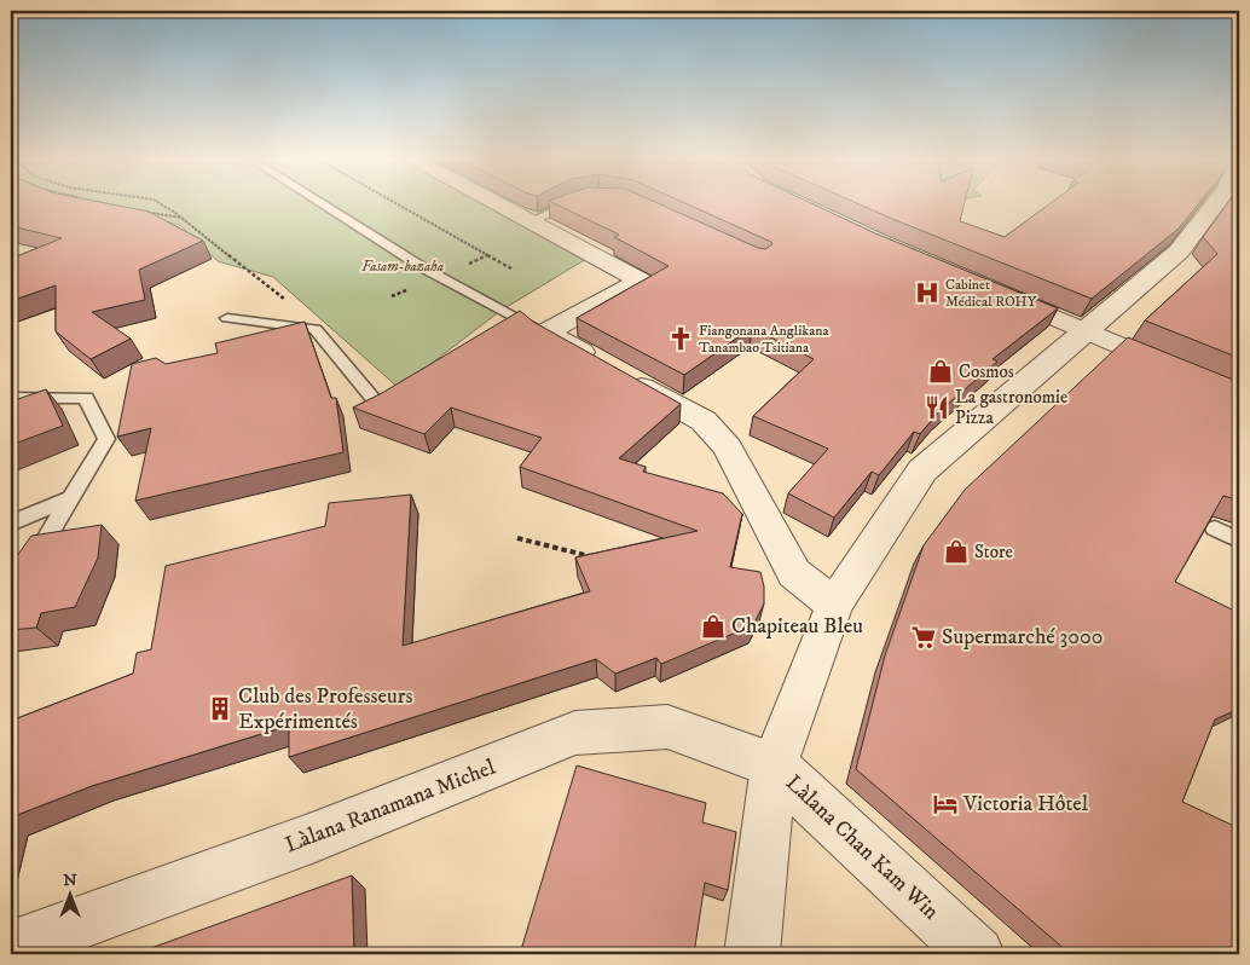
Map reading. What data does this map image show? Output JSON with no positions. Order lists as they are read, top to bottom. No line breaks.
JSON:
{"streets":{"street":["Làlana Ranamana Michel","Làlana Chan Kam Win"]},"crossings":[["Làlana Ranamana Michel","Làlana Chan Kam Win"]],"parks":["Fasam-bazaha"],"places":{"hospital":["Cabinet Médical ROHY"],"church":["Fiangonana Anglikana Tanambao Tsitiana"],"shop":["Cosmos","Store","Chapiteau Bleu"],"restaurant":["La gastronomie Pizza"],"supermarket":["Supermarché 3000"],"building":["Club des Professeurs Expérimentés"],"hotel":["Victoria Hôtel"]},"north":"top"}
